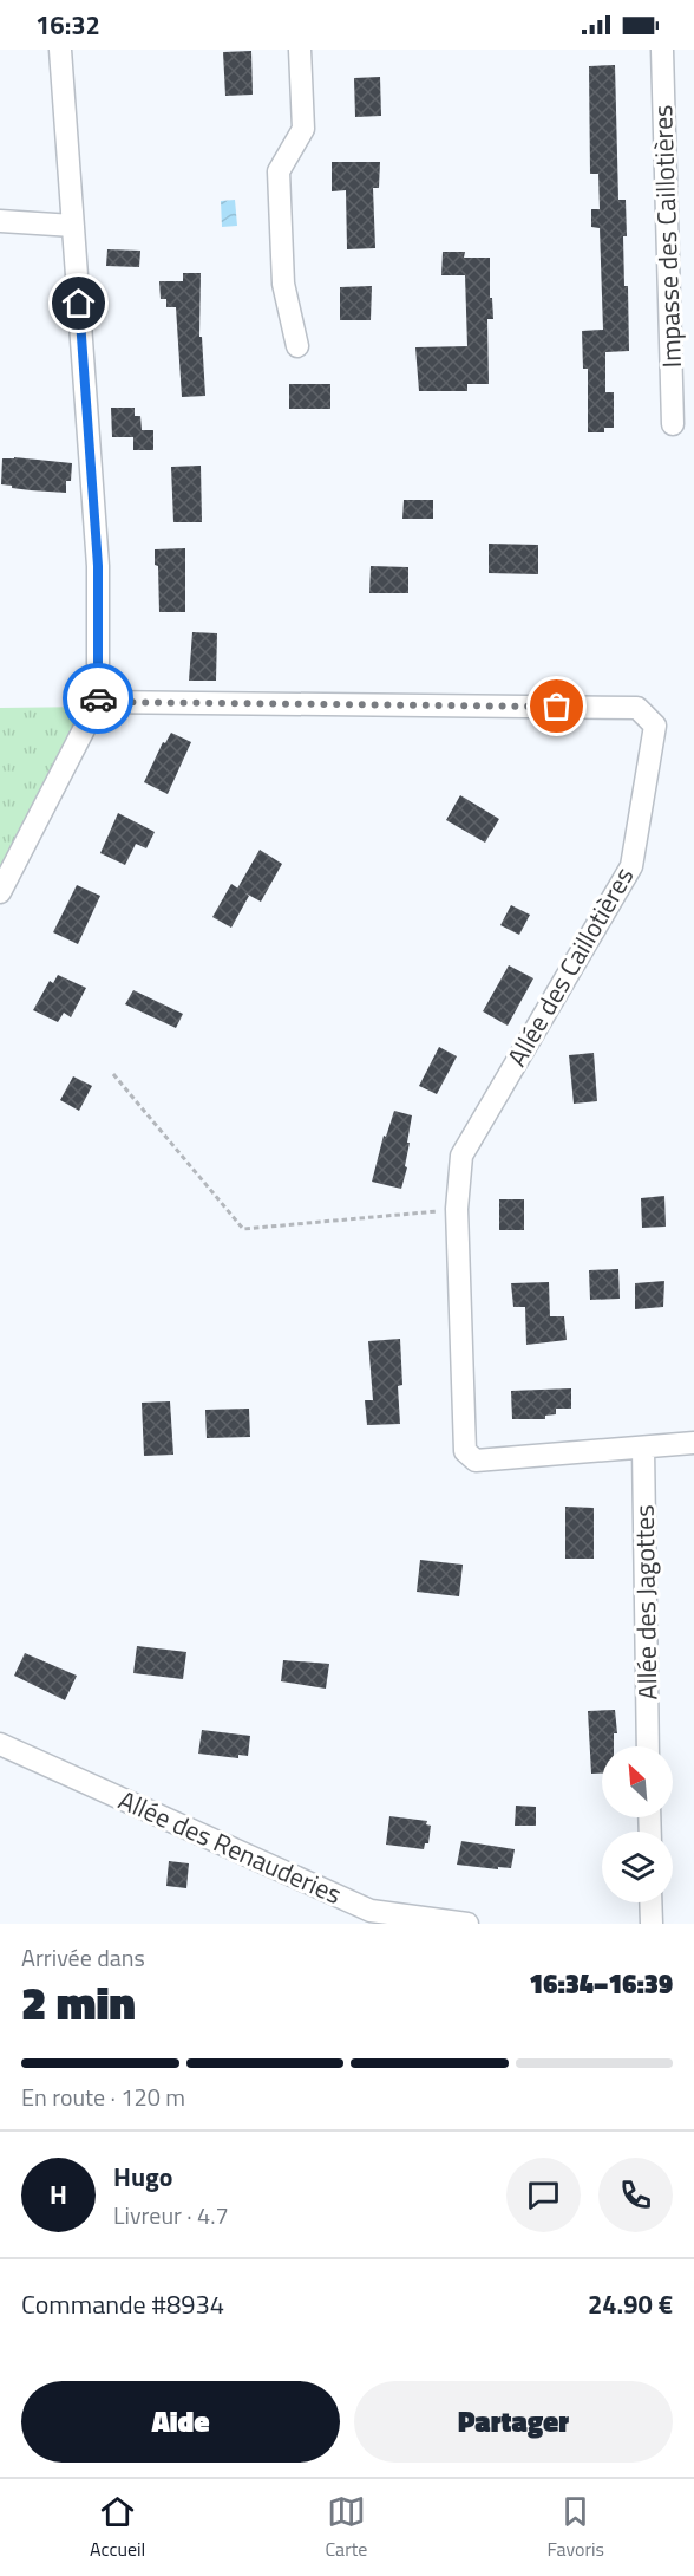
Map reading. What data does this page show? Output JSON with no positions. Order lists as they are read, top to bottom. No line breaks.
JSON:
{"streets":{"street":["Impasse des Caillotières","Allée des Caillotières","Allée des Jagottes","Allée des Renauderies"]},"crossings":[["Allée des Caillotières","Allée des Jagottes"]],"north":"top left","page":{"status":"16:32","heading":["2 min","Arrivée dans","16:34–16:39"],"panel":["Hugo","Livreur · 4.7","Commande #8934","24.90 €"],"bar":"En route · 120 m","round":"H","buttons":["Aide","Partager"],"tabs":["Accueil","Carte","Favoris"]}}
